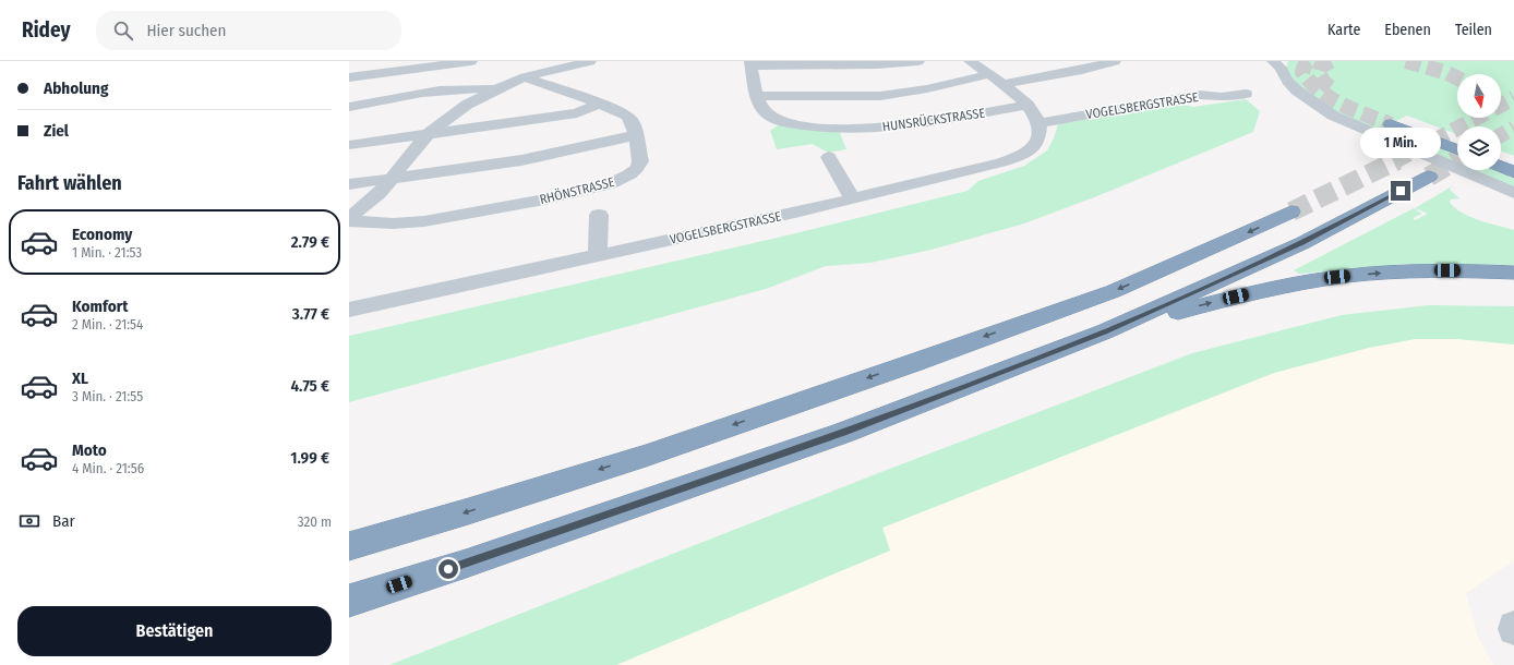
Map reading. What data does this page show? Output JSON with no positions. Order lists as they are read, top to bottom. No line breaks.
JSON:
{"streets":{"street":["VOGELSBERGSTRASSE","HUNSRÜCKSTRASSE","RHÖNSTRASSE"]},"north":"bottom","page":{"header":"Ridey","search":"Hier suchen","nav":["Karte","Ebenen","Teilen"],"banner":["Abholung","Ziel"],"bubble":"1 Min.","heading":"Fahrt wählen","list":[{"name":"Economy","note":"1 Min. · 21:53","value":"2.79 €"},{"name":"Komfort","note":"2 Min. · 21:54","value":"3.77 €"},{"name":"XL","note":"3 Min. · 21:55","value":"4.75 €"},{"name":"Moto","note":"4 Min. · 21:56","value":"1.99 €"}],"pay":["Bar","320 m"],"buttons":"Bestätigen"}}
